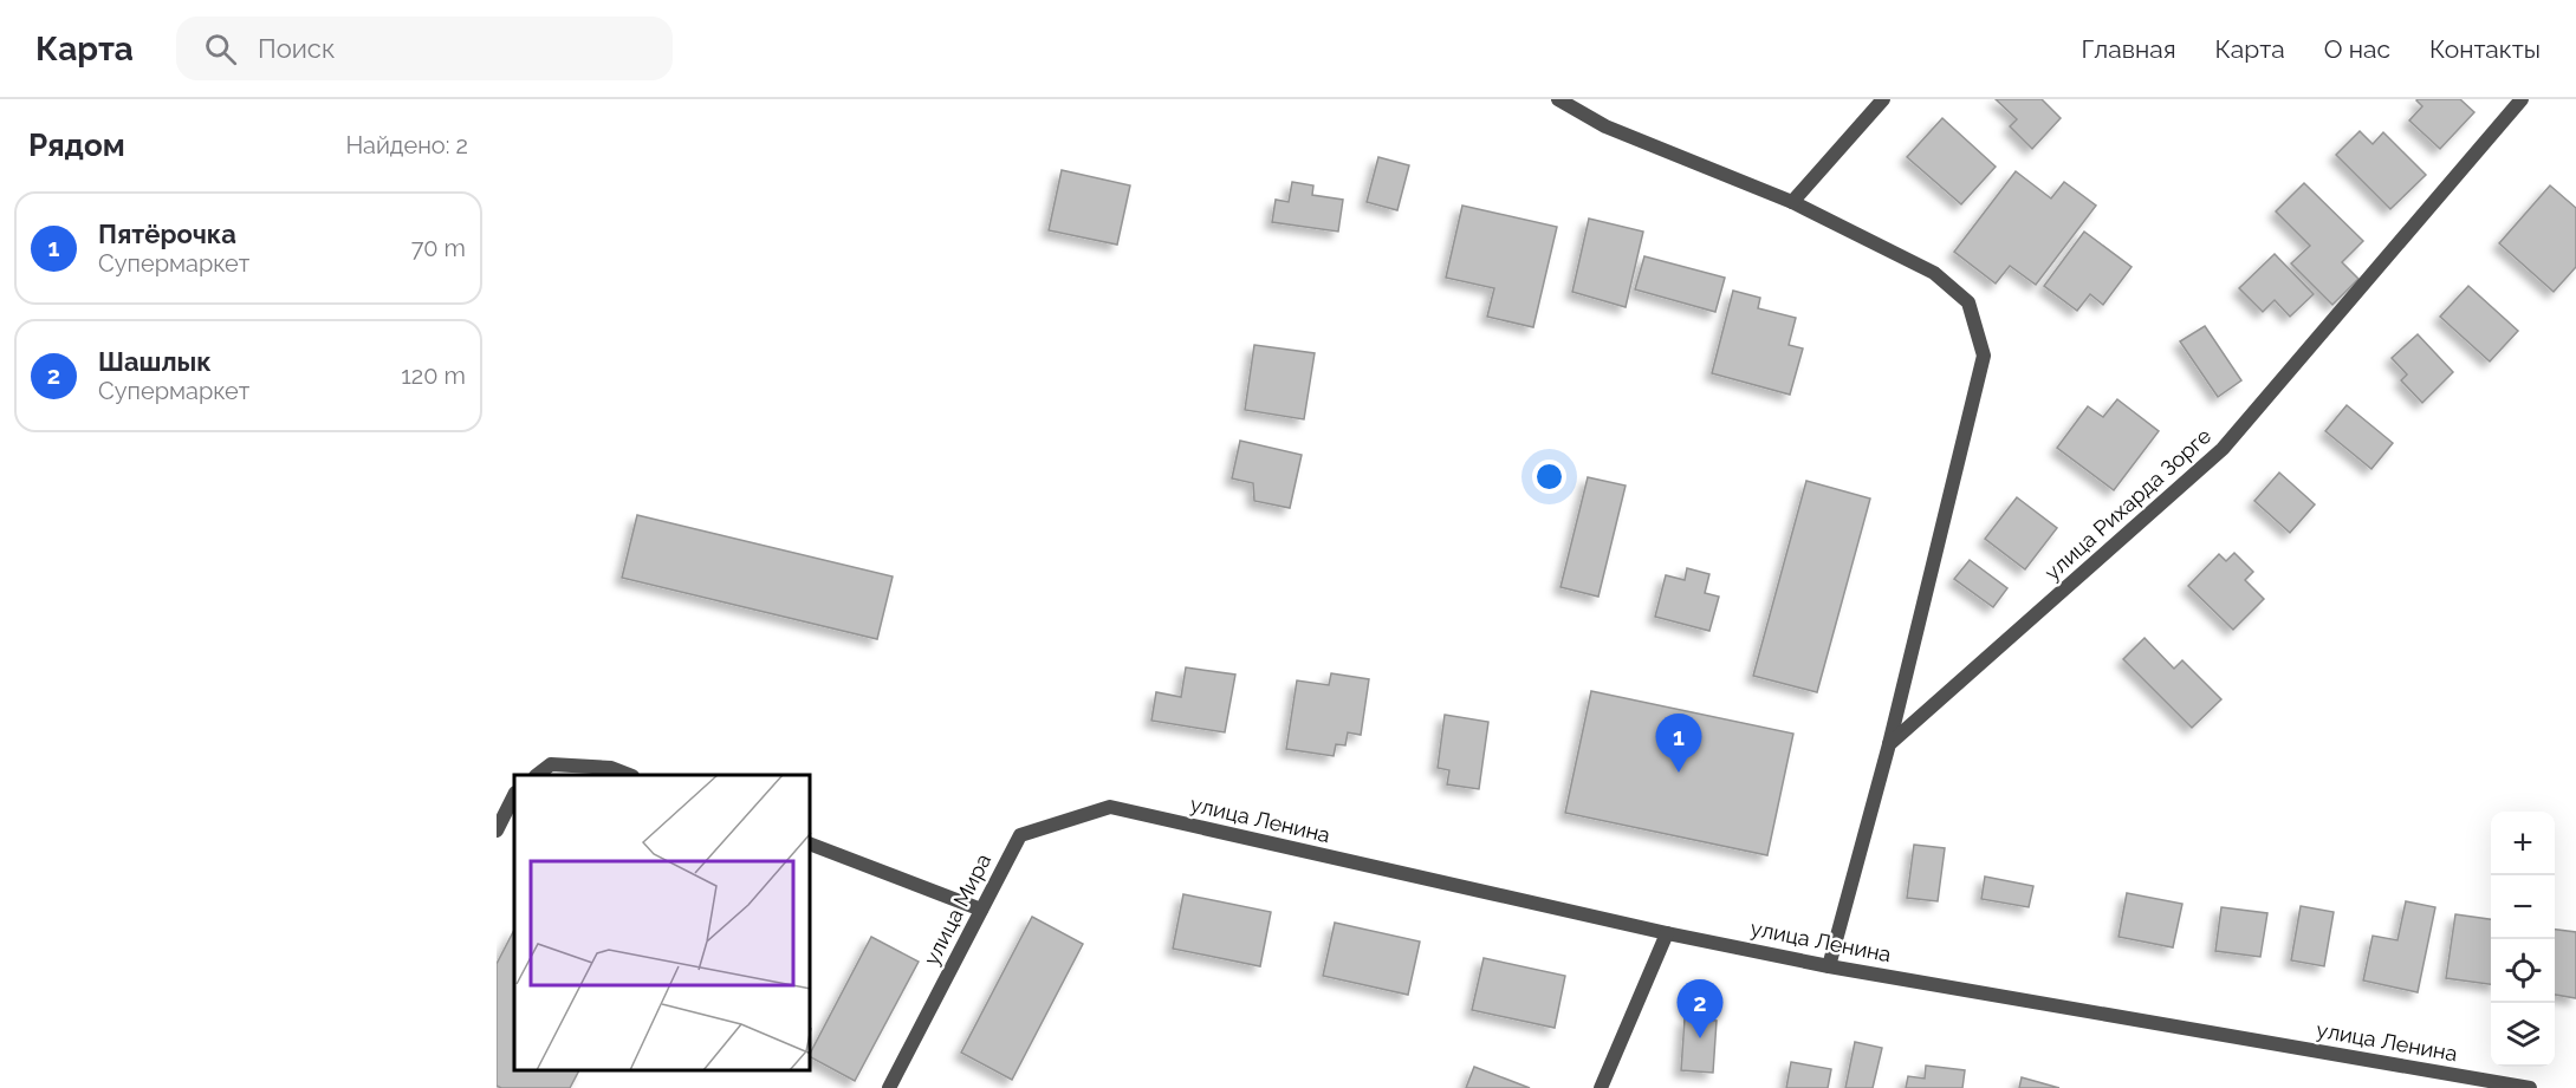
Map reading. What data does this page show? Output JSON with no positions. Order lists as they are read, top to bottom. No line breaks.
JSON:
{"streets":{"street":["улица Рихарда Зорге","улица Ленина","улица Мира"]},"crossings":[["улица Ленина","улица Мира"]],"page":{"header":"Карта","search":"Поиск","nav":["Главная","Карта","О нас","Контакты"],"heading":["Рядом","Найдено: 2"],"list":[{"mark":"1","name":"Пятёрочка","note":"Супермаркет","value":"70 m"},{"mark":"2","name":"Шашлык","note":"Супермаркет","value":"120 m"}],"pins":["1","2"],"map_buttons":["+","−"]}}
